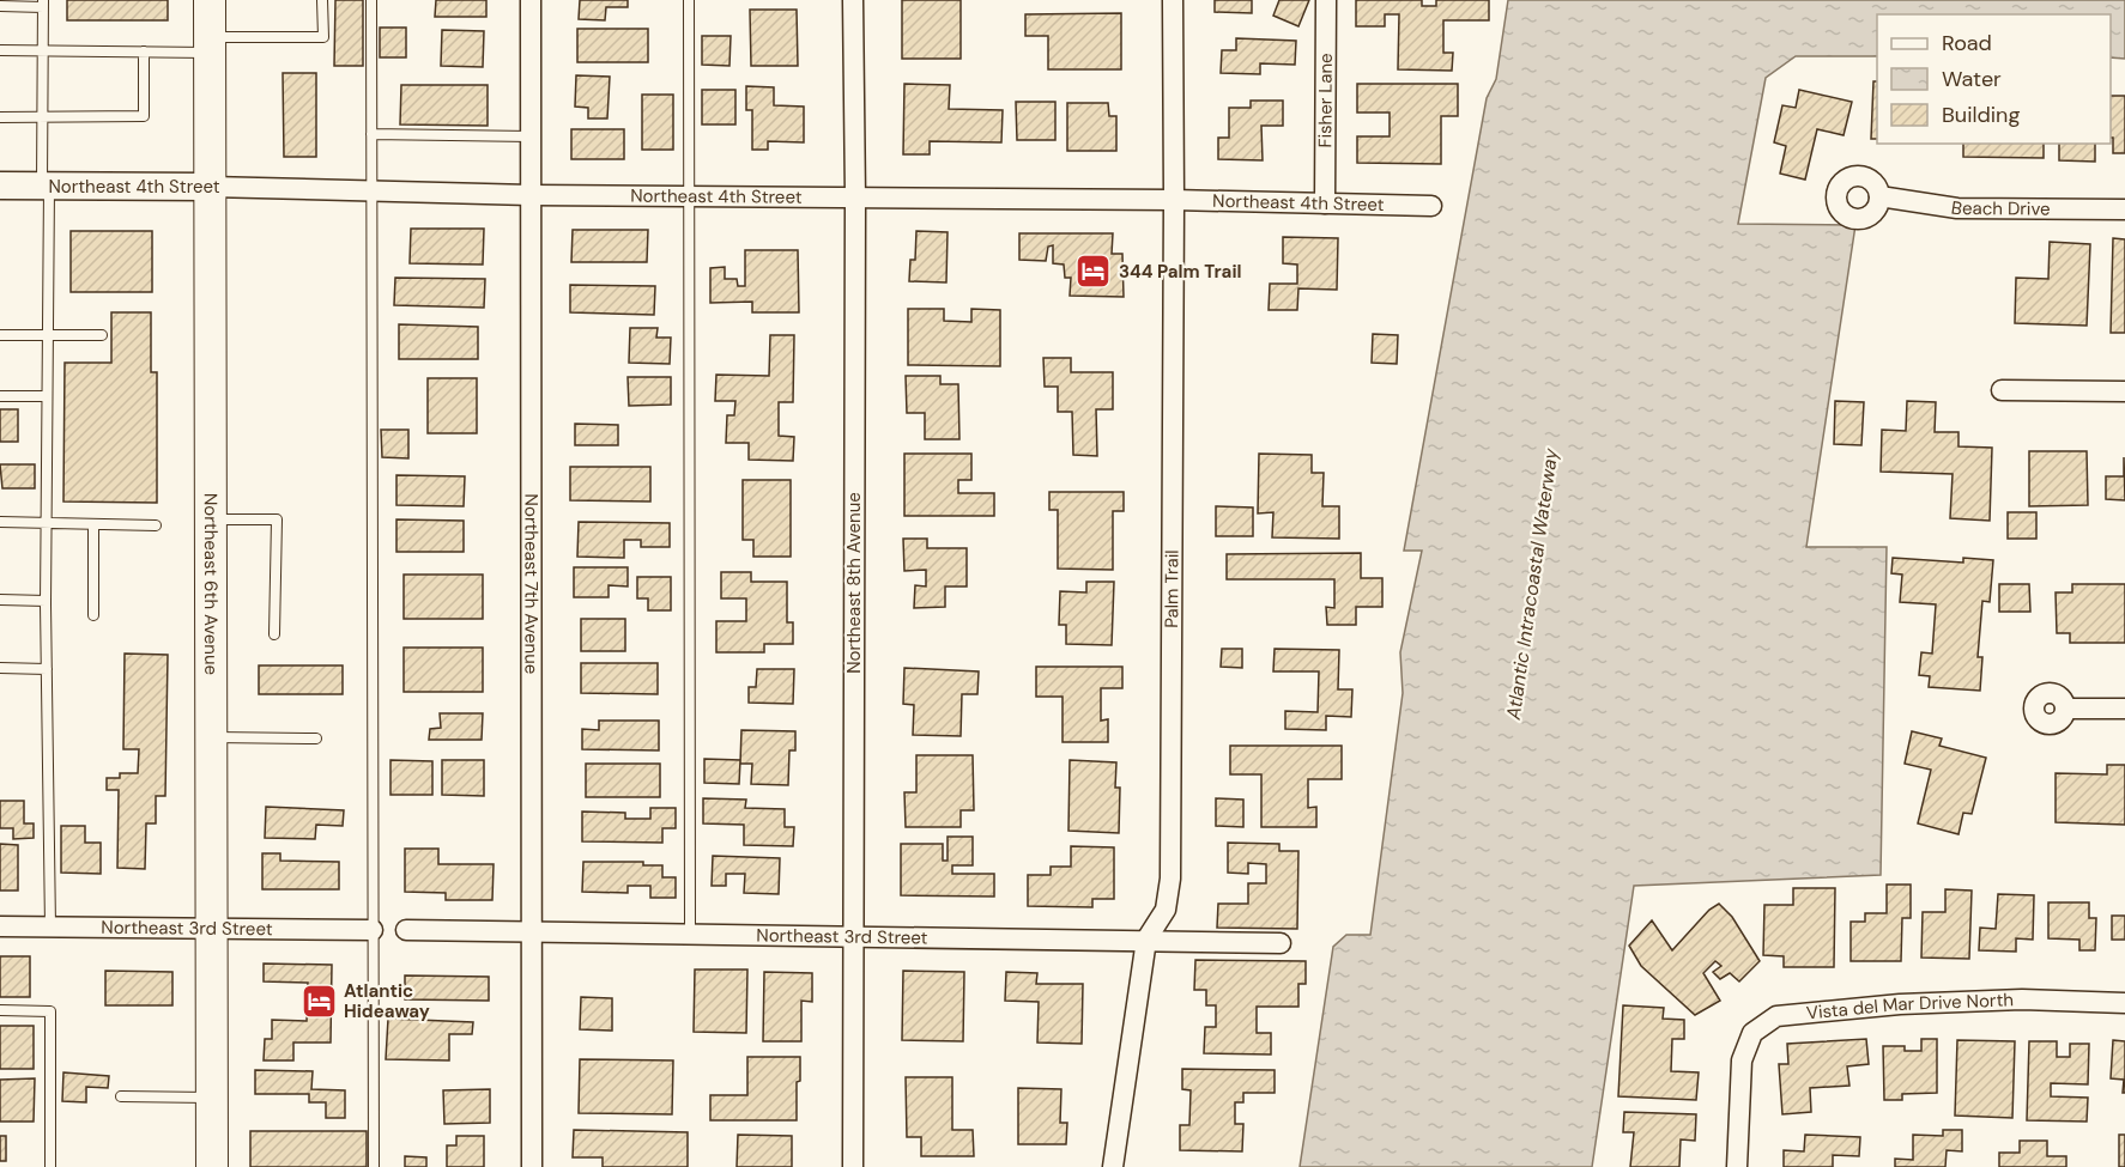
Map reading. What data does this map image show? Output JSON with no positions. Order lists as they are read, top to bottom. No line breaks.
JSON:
{"streets":{"main road":["Northeast 6th Avenue"],"street":["Fisher Lane","Northeast 4th Street","Beach Drive","Northeast 7th Avenue","Northeast 8th Avenue","Palm Trail","Northeast 3rd Street","Vista del Mar Drive North"]},"crossings":[["Fisher Lane","Northeast 4th Street"],["Northeast 4th Street","Northeast 6th Avenue"],["Northeast 4th Street","Northeast 7th Avenue"],["Northeast 4th Street","Northeast 8th Avenue"],["Northeast 4th Street","Palm Trail"],["Northeast 6th Avenue","Northeast 3rd Street"],["Northeast 7th Avenue","Northeast 3rd Street"],["Northeast 8th Avenue","Northeast 3rd Street"],["Palm Trail","Northeast 3rd Street"]],"water":["Atlantic Intracoastal Waterway"],"places":{"hotel":["344 Palm Trail","Atlantic Hideaway"]},"legend":["Road","Water","Building"]}
